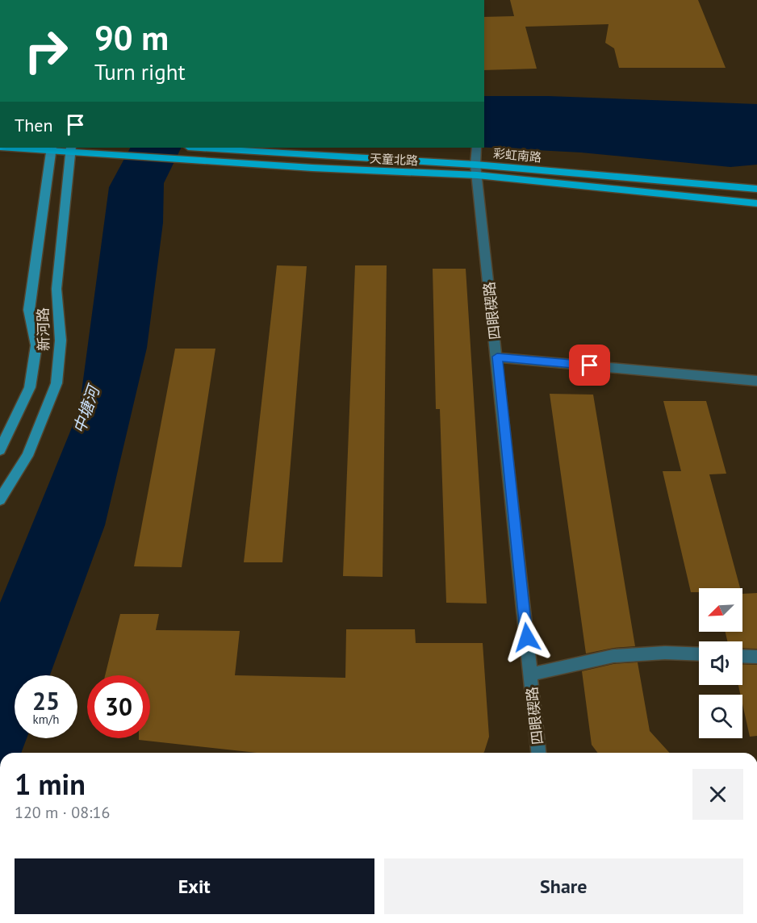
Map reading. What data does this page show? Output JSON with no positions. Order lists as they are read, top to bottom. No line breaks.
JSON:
{"streets":{"main road":["彩虹南路","天童北路","新河路"],"street":["四眼碶路"]},"crossings":[["彩虹南路","天童北路"],["彩虹南路","四眼碶路"],["天童北路","四眼碶路"],["天童北路","新河路"]],"water":["中塘河"],"north":"bottom left","page":{"turn":["90 m","Turn right"],"then":"Then","speed":"25 km/h","limit":"30","heading":["1 min","120 m · 08:16"],"buttons":["Exit","Share"]}}
